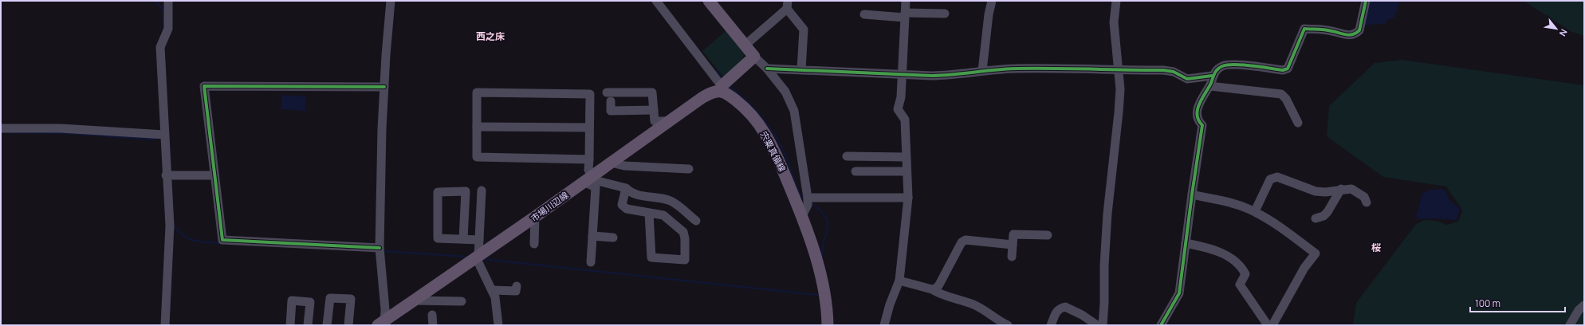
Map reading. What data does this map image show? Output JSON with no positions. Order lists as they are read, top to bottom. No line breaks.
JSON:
{"streets":{"main road":["宍粟真備線","市場川辺線"]},"crossings":[["宍粟真備線","市場川辺線"]],"districts":["西之床","桜"],"scale_bar":"100 m","north":"bottom right"}
